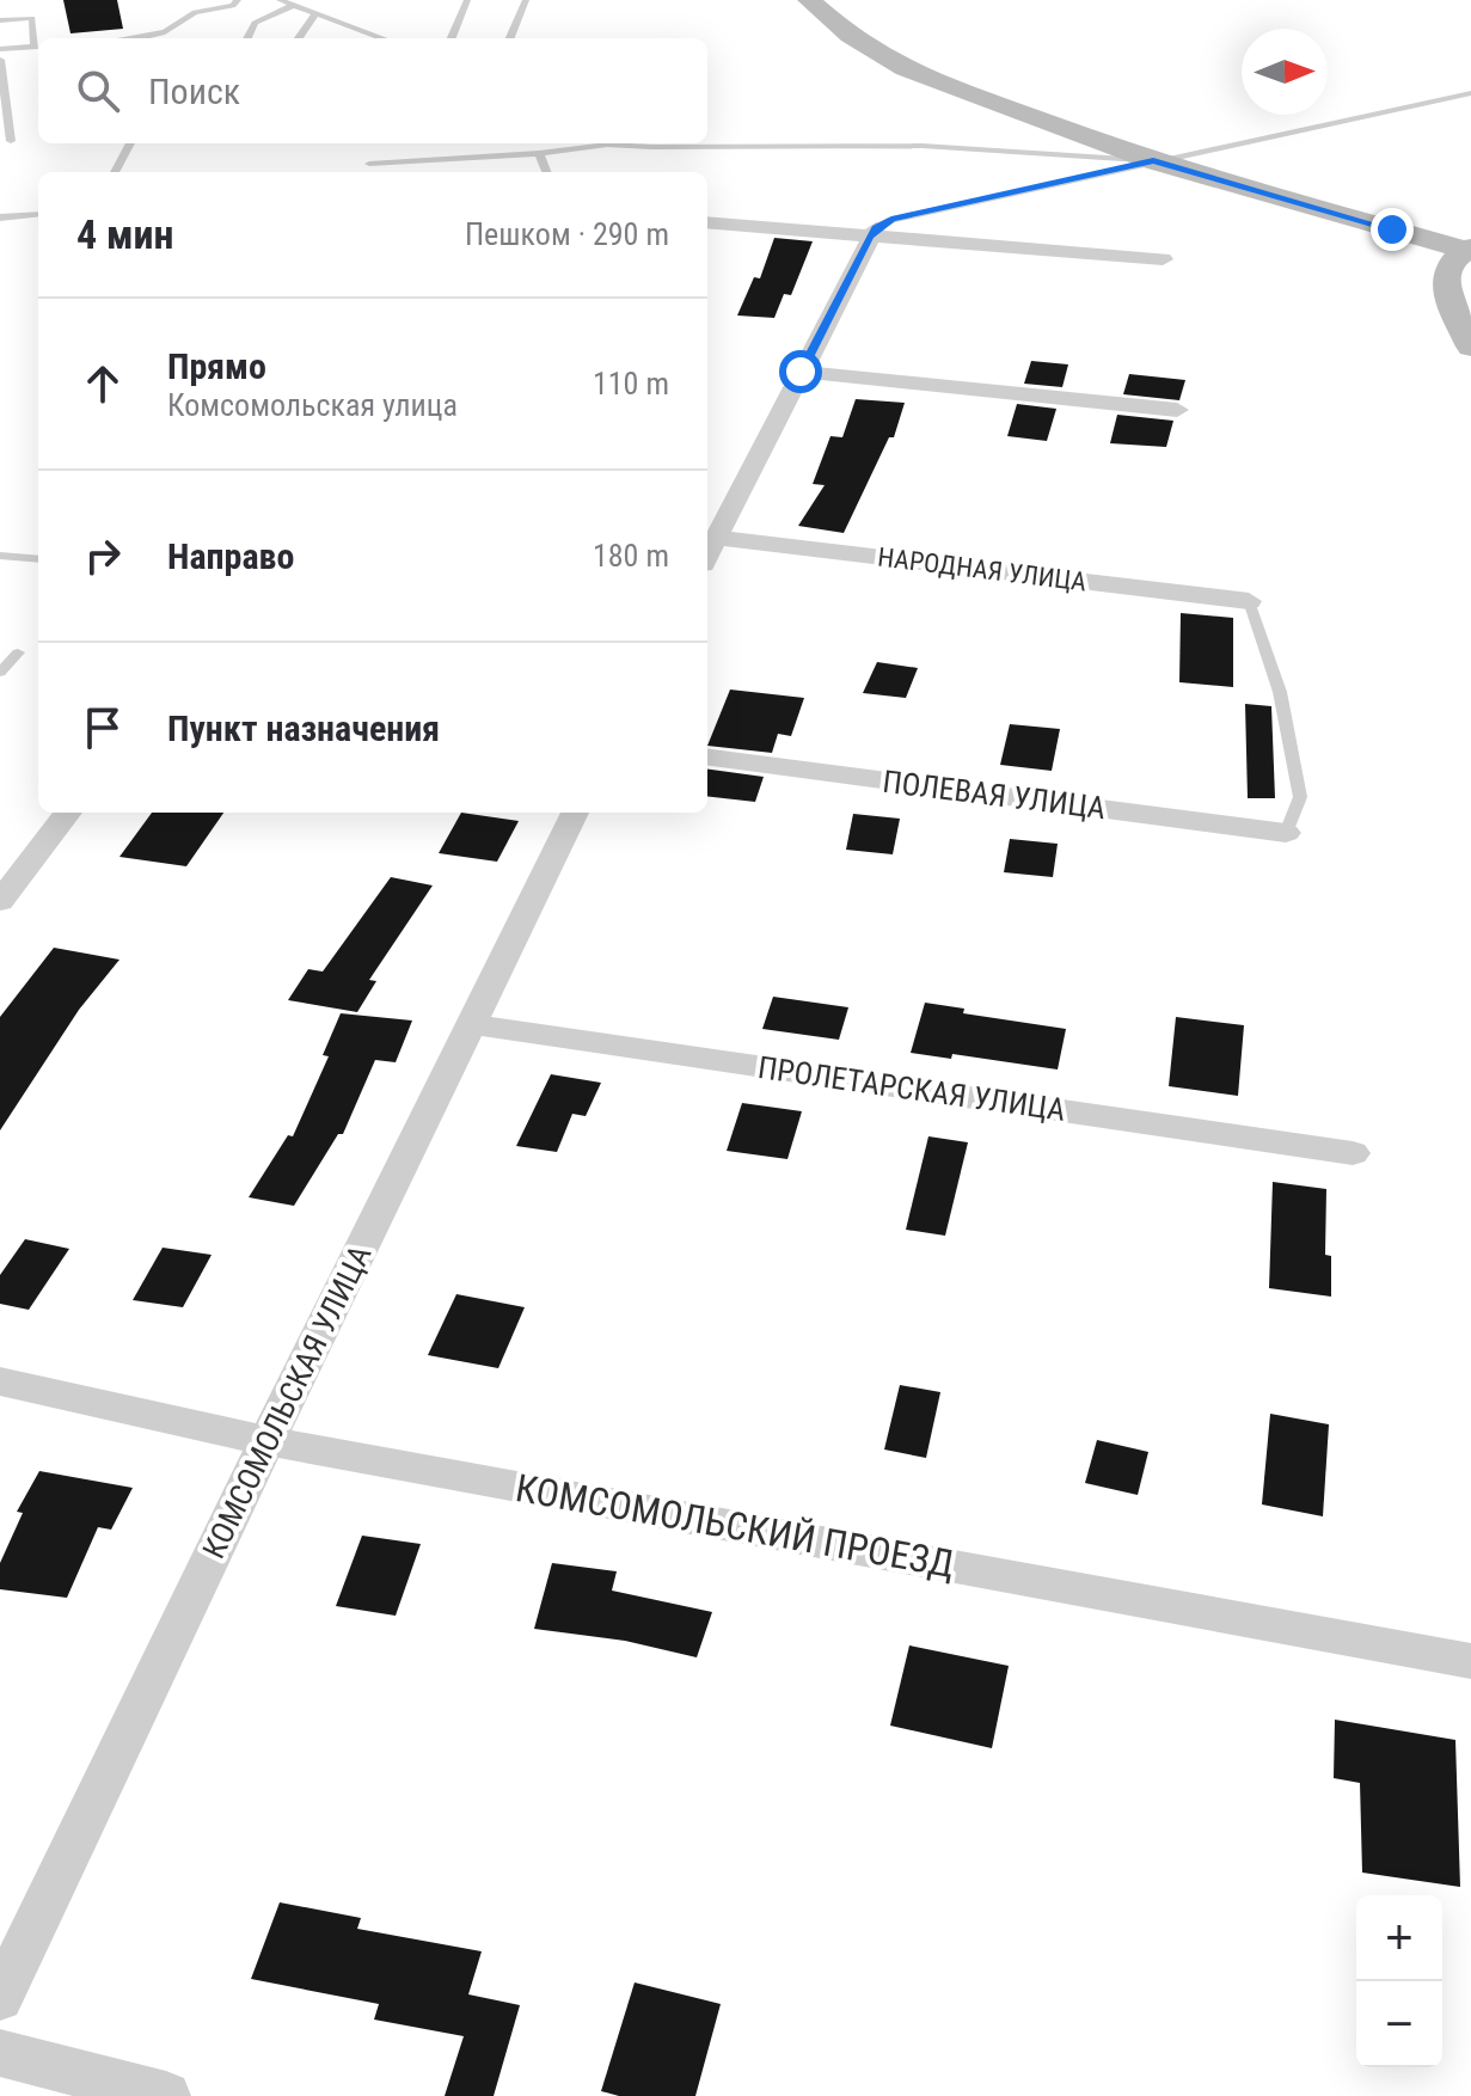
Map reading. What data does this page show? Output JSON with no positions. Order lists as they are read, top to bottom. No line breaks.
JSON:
{"streets":{"street":["НАРОДНАЯ УЛИЦА","ПОЛЕВАЯ УЛИЦА","ПРОЛЕТАРСКАЯ УЛИЦА","КОМСОМОЛЬСКАЯ УЛИЦА","КОМСОМОЛЬСКИЙ ПРОЕЗД"]},"crossings":[["ПРОЛЕТАРСКАЯ УЛИЦА","КОМСОМОЛЬСКАЯ УЛИЦА"],["КОМСОМОЛЬСКАЯ УЛИЦА","КОМСОМОЛЬСКИЙ ПРОЕЗД"]],"north":"right","page":{"search":"Поиск","heading":["4 мин","Пешком · 290 m"],"list":[["Прямо","Комсомольская улица","110 m"],["Направо","180 m"],"Пункт назначения"],"map_buttons":["+","−"]}}
